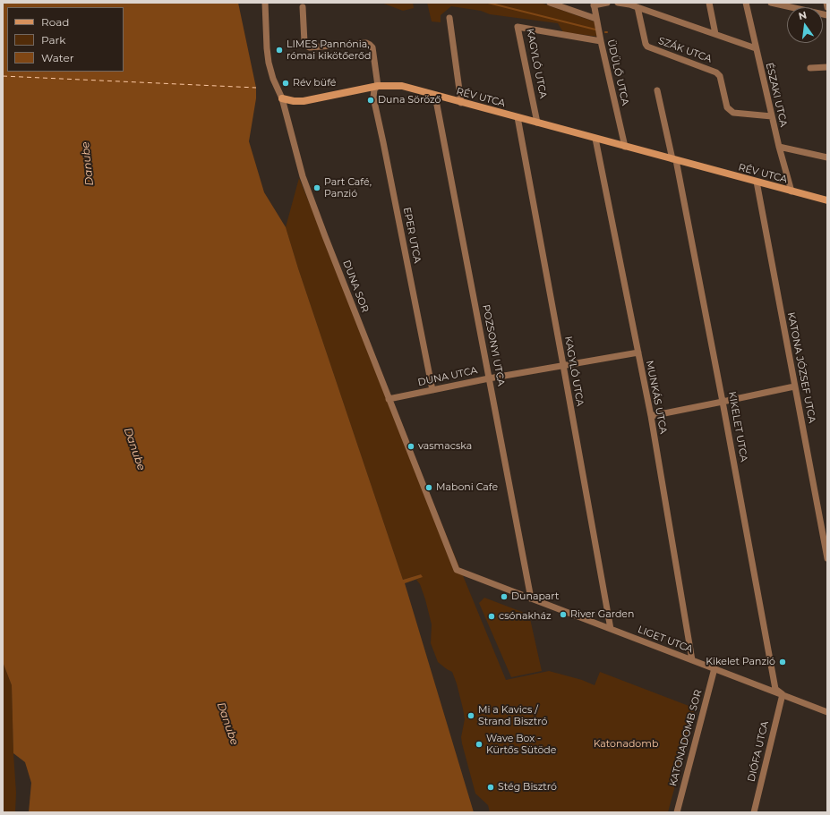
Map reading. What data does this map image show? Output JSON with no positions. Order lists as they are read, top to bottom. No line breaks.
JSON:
{"streets":{"street":["SZÁK UTCA","KAGYLÓ UTCA","ÜDÜLŐ UTCA","ÉSZAKI UTCA","RÉV UTCA","EPER UTCA","DUNA SOR","POZSONYI UTCA","KATONA JÓZSEF UTCA","DUNA UTCA","MUNKÁS UTCA","KIKELET UTCA","LIGET UTCA","KATONADOMB SOR","DIÓFA UTCA"]},"crossings":[["SZÁK UTCA","ÉSZAKI UTCA"],["KAGYLÓ UTCA","ÜDÜLŐ UTCA"],["KAGYLÓ UTCA","RÉV UTCA"],["KAGYLÓ UTCA","DUNA UTCA"],["KAGYLÓ UTCA","LIGET UTCA"],["ÜDÜLŐ UTCA","RÉV UTCA"],["ÉSZAKI UTCA","RÉV UTCA"],["RÉV UTCA","EPER UTCA"],["RÉV UTCA","DUNA SOR"],["RÉV UTCA","POZSONYI UTCA"],["RÉV UTCA","KATONA JÓZSEF UTCA"],["RÉV UTCA","MUNKÁS UTCA"],["RÉV UTCA","KIKELET UTCA"],["EPER UTCA","DUNA UTCA"],["DUNA SOR","DUNA UTCA"],["DUNA SOR","LIGET UTCA"],["POZSONYI UTCA","DUNA UTCA"],["POZSONYI UTCA","LIGET UTCA"],["DUNA UTCA","MUNKÁS UTCA"],["MUNKÁS UTCA","LIGET UTCA"],["KIKELET UTCA","LIGET UTCA"],["KIKELET UTCA","DIÓFA UTCA"],["LIGET UTCA","KATONADOMB SOR"],["LIGET UTCA","DIÓFA UTCA"]],"water":["Danube"],"parks":["Katonadomb"],"places":["LIMES Pannónia, római kikötőerőd","Rév büfé","Duna Söröző","Part Café, Panzió","vasmacska","Maboni Cafe","Dunapart","River Garden","csónakház","Kikelet Panzió","Mi a Kavics / Strand Bisztró","Wave Box - Kürtős Sütöde","Stég Bisztró"],"legend":["Road","Park","Water"],"north":"top"}
